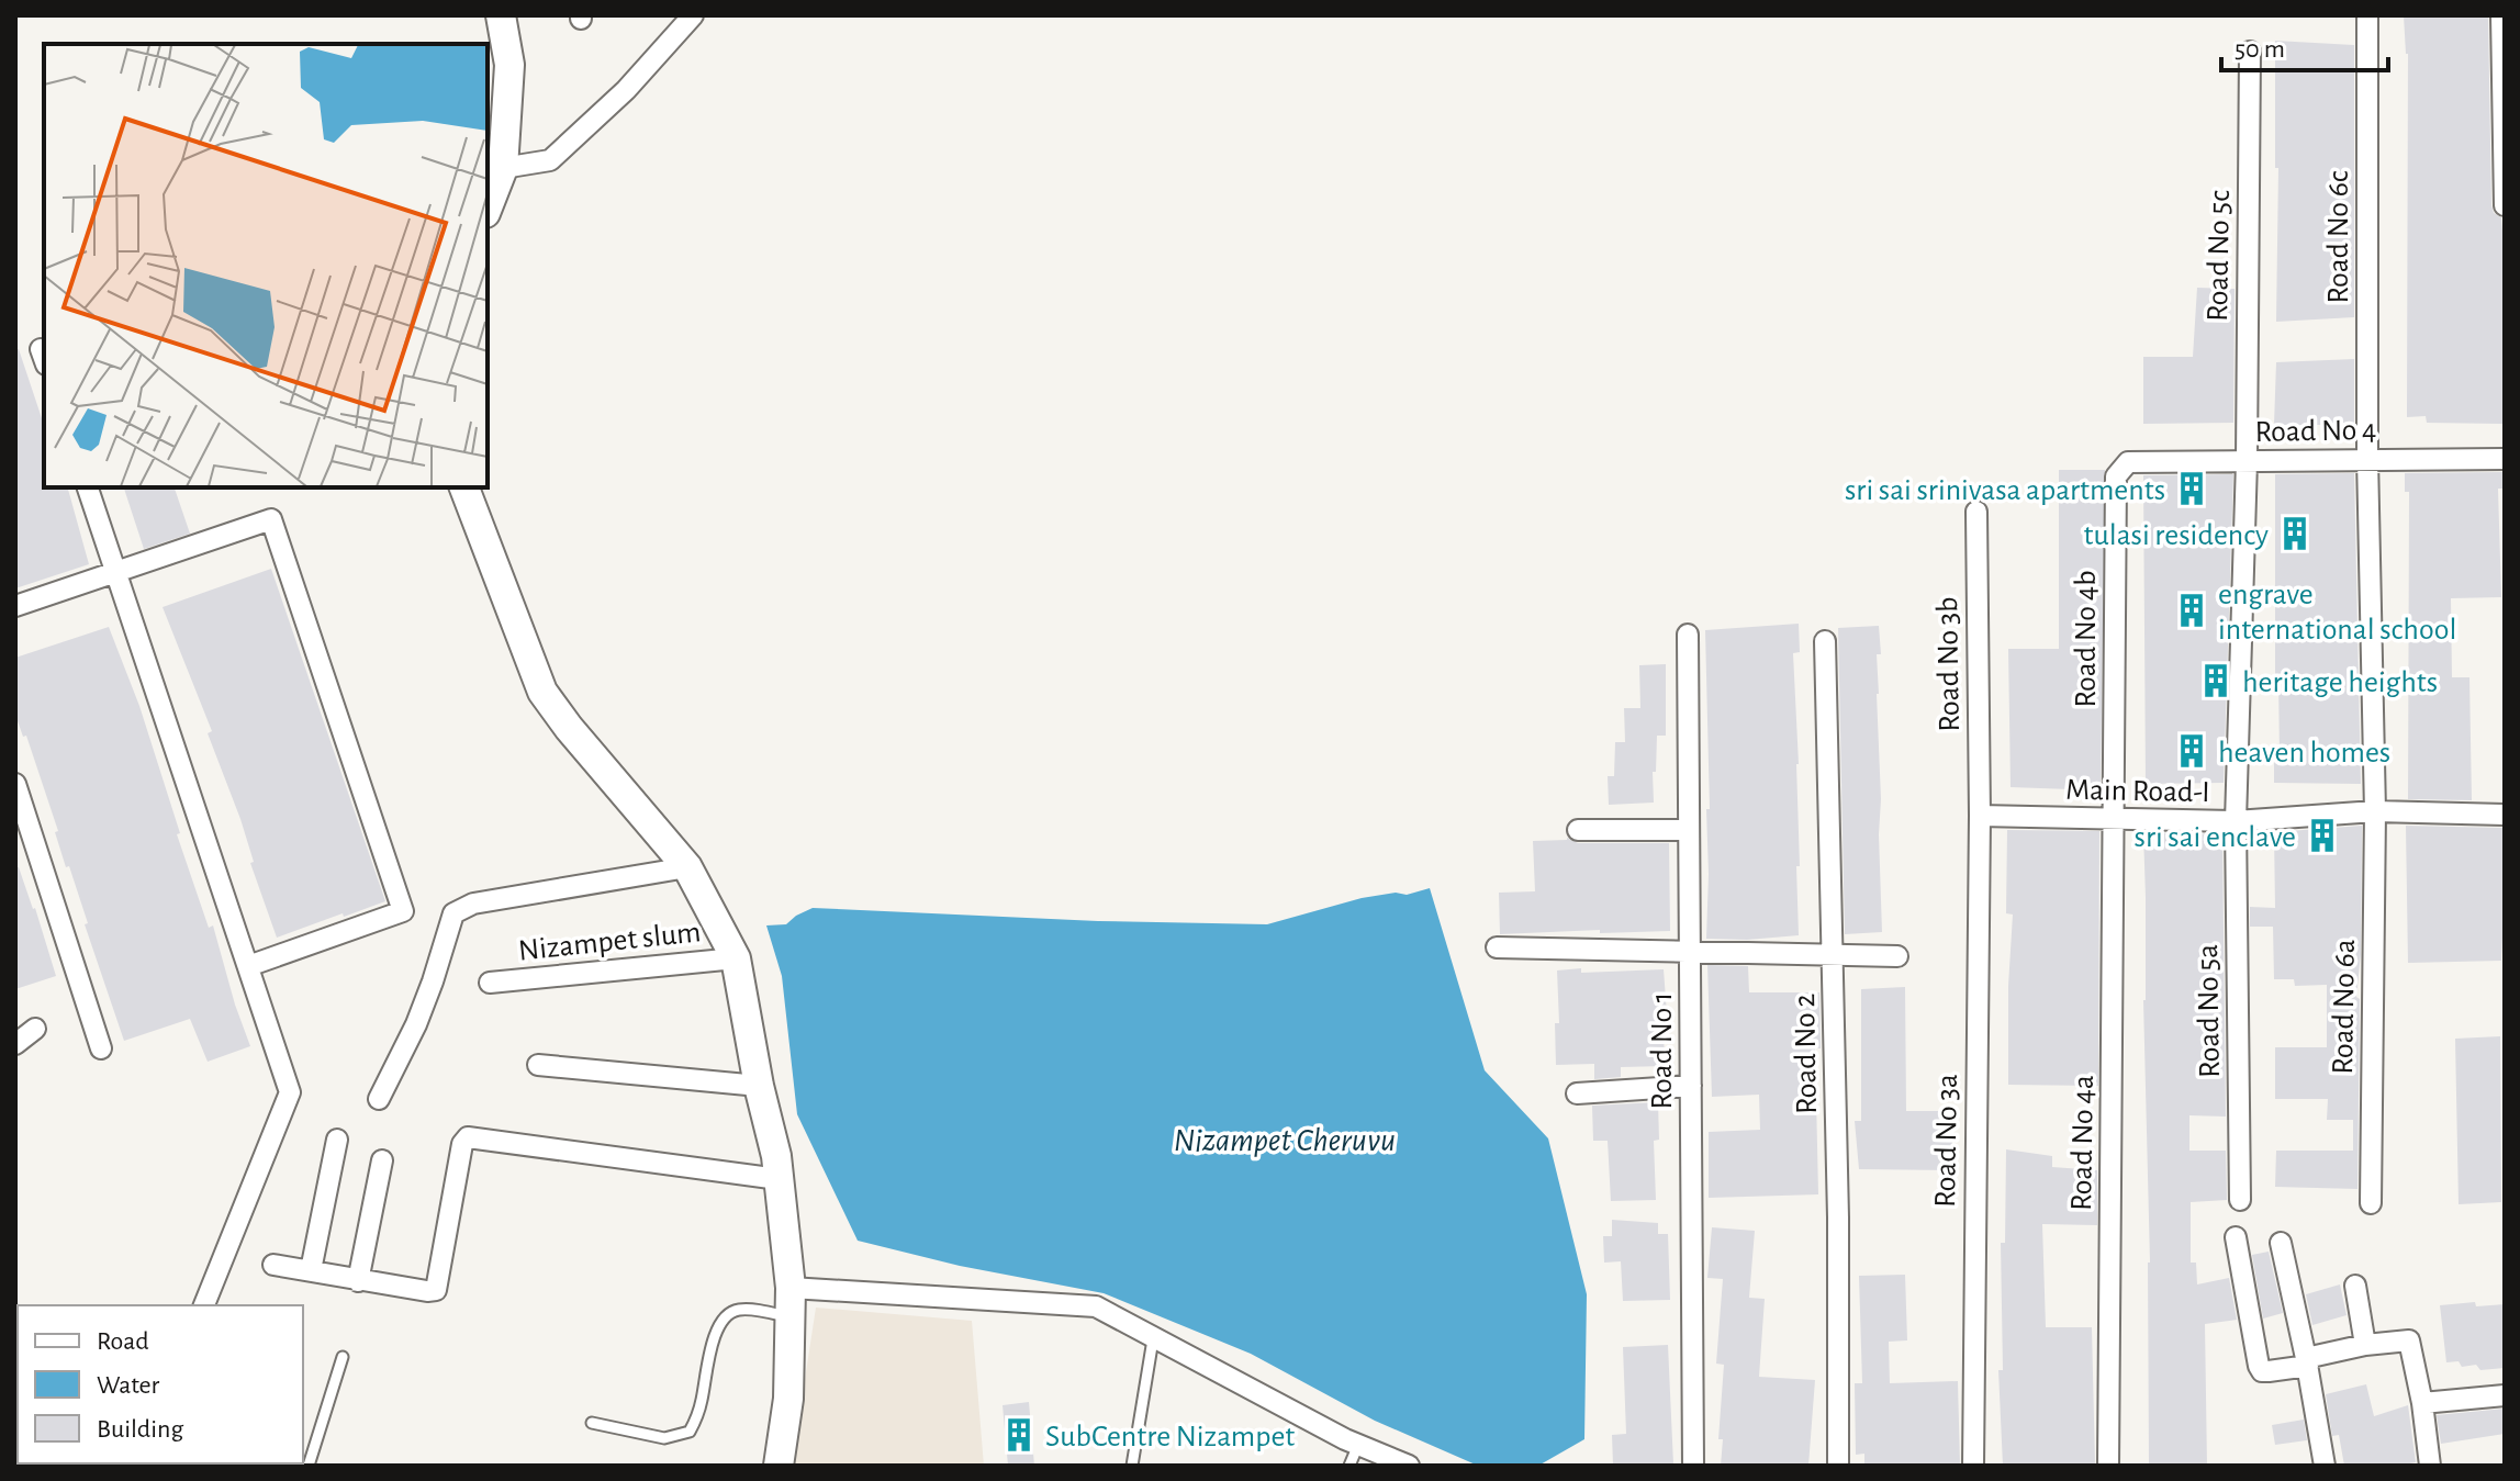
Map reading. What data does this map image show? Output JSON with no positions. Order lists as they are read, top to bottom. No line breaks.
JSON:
{"streets":{"street":["Road No 6c","Road No 5c","Road No 4","Road No 4b","Road No 3b","Main Road-I","Nizampet slum","Road No 6a","Road No 5a","Road No 1","Road No 2","Road No 3a","Road No 4a"]},"crossings":[["Road No 6c","Road No 4"],["Road No 6c","Main Road-I"],["Road No 6c","Road No 6a"],["Road No 5c","Road No 4"],["Road No 5c","Main Road-I"],["Road No 5c","Road No 5a"],["Road No 4","Road No 4b"],["Road No 4b","Main Road-I"],["Road No 4b","Road No 4a"],["Road No 3b","Main Road-I"],["Road No 3b","Road No 3a"],["Main Road-I","Road No 6a"],["Main Road-I","Road No 5a"],["Main Road-I","Road No 3a"],["Main Road-I","Road No 4a"]],"water":["Nizampet Cheruvu"],"places":{"building":["sri sai srinivasa apartments","tulasi residency","engrave international school","heritage heights","heaven homes","sri sai enclave","SubCentre Nizampet"]},"legend":["Road","Water","Building"],"scale_bar":"50 m"}
